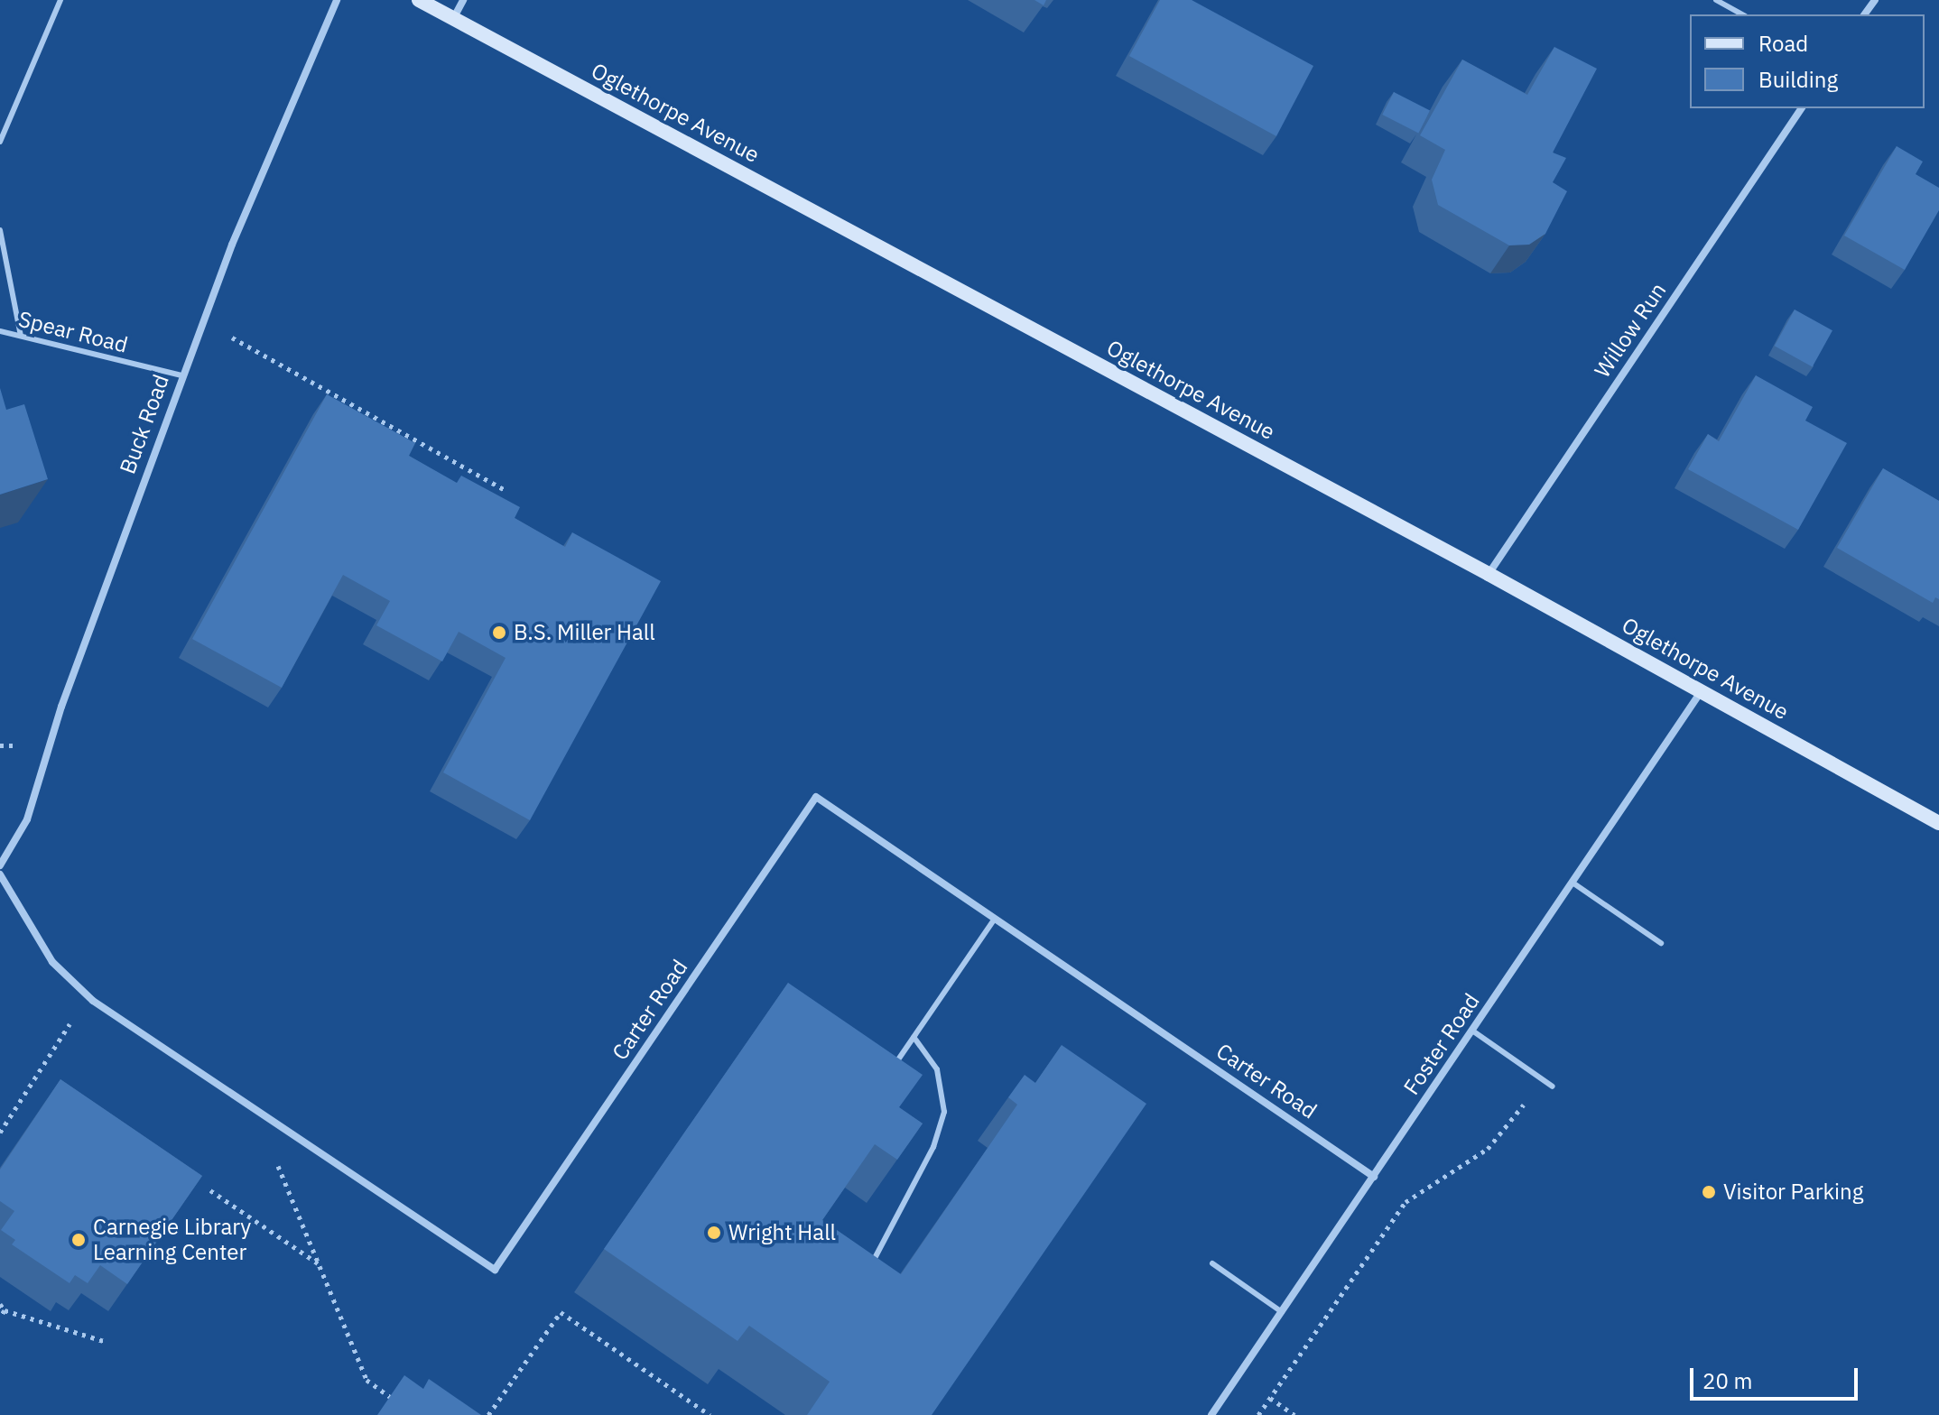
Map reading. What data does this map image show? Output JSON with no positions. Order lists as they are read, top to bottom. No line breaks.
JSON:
{"streets":{"main road":["Oglethorpe Avenue"],"street":["Willow Run","Buck Road","Carter Road","Foster Road"],"lane":["Spear Road"]},"crossings":[["Oglethorpe Avenue","Willow Run"],["Oglethorpe Avenue","Foster Road"],["Spear Road","Buck Road"],["Carter Road","Foster Road"]],"places":["B.S. Miller Hall","Visitor Parking","Wright Hall","Carnegie Library Learning Center"],"legend":["Road","Building"],"scale_bar":"20 m"}
